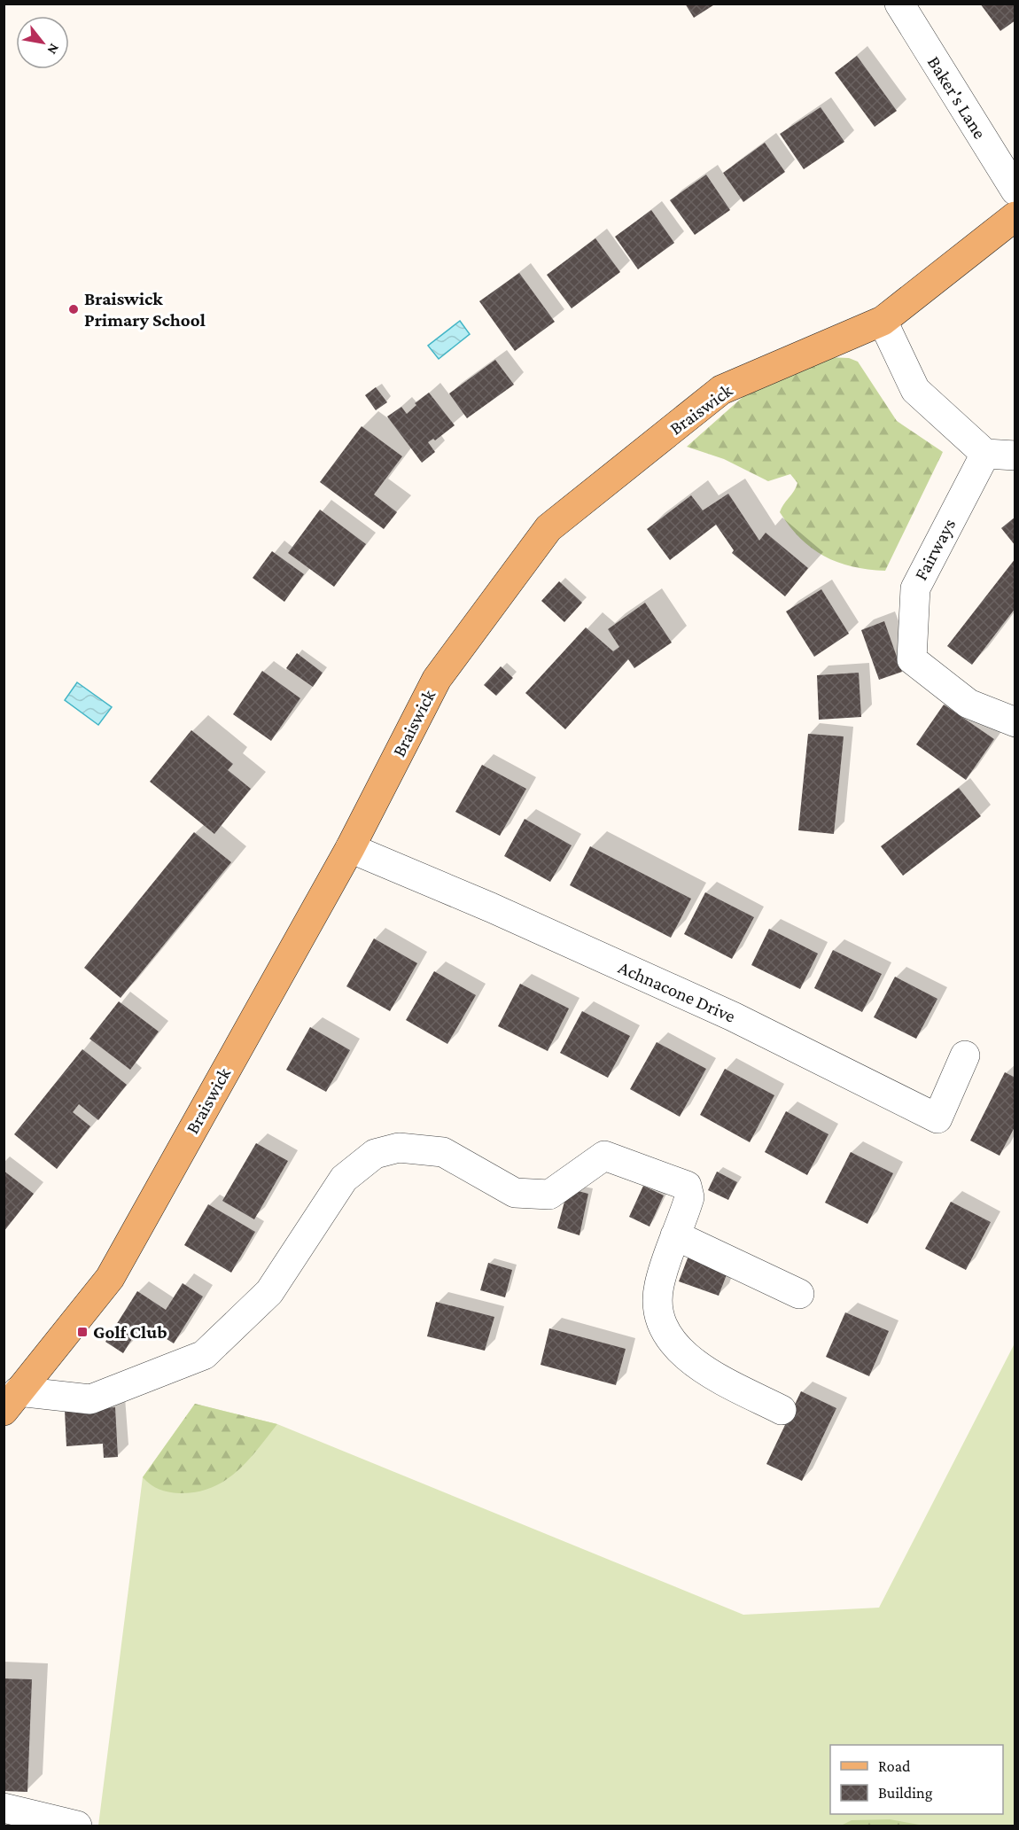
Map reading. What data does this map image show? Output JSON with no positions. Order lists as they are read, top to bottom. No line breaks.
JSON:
{"streets":{"main road":["Braiswick"],"street":["Baker's Lane","Fairways","Achnacone Drive"]},"crossings":[["Braiswick","Achnacone Drive"]],"places":{"other":["Braiswick Primary School"],"transit":["Golf Club"]},"legend":["Road","Building"],"north":"bottom right"}
